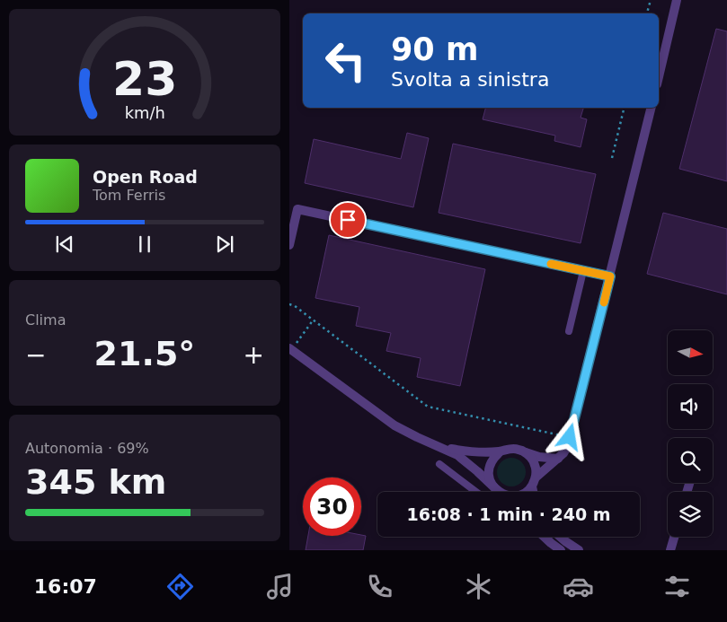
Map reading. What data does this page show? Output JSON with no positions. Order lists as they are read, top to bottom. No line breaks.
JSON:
{"north":"right","page":{"turn":["90 m","Svolta a sinistra"],"song":["Open Road","Tom Ferris"],"tile":["Clima",["Autonomia · 69%","345 km"]],"heat":["−","21.5°","+"],"limit":"30","trip":"16:08 · 1 min · 240 m","tabs":"16:07","gauge":["23","km/h"]}}
